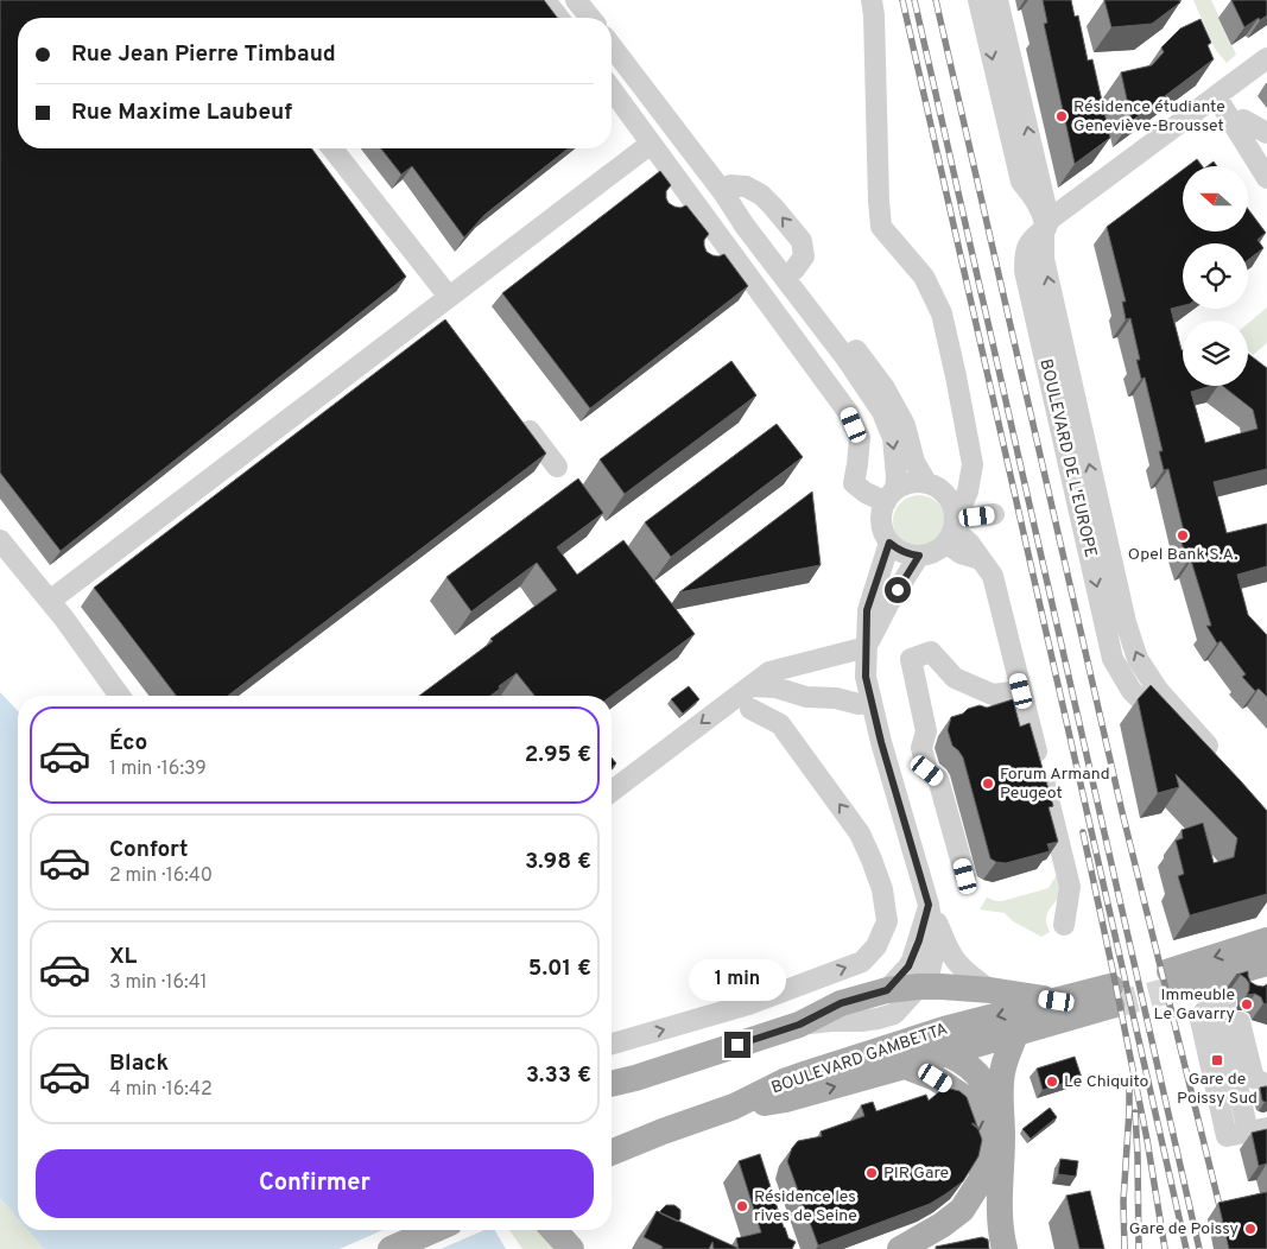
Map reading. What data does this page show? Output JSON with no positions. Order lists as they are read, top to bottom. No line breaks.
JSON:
{"streets":{"main road":["BOULEVARD GAMBETTA"],"street":["BOULEVARD DE L'EUROPE"]},"places":{"other":["Résidence étudiante Geneviève-Brousset","Opel Bank S.A.","Forum Armand Peugeot","Immeuble Le Gavarry","Le Chiquito","PIR Gare","Résidence les rives de Seine","Gare de Poissy"],"transit":["Gare de Poissy Sud"]},"north":"left","page":{"banner":["Rue Jean Pierre Timbaud","Rue Maxime Laubeuf"],"list":[{"name":"Éco","note":"1 min · 16:39","value":"2.95 €"},{"name":"Confort","note":"2 min · 16:40","value":"3.98 €"},{"name":"XL","note":"3 min · 16:41","value":"5.01 €"},{"name":"Black","note":"4 min · 16:42","value":"3.33 €"}],"bubble":"1 min","buttons":"Confirmer"}}
